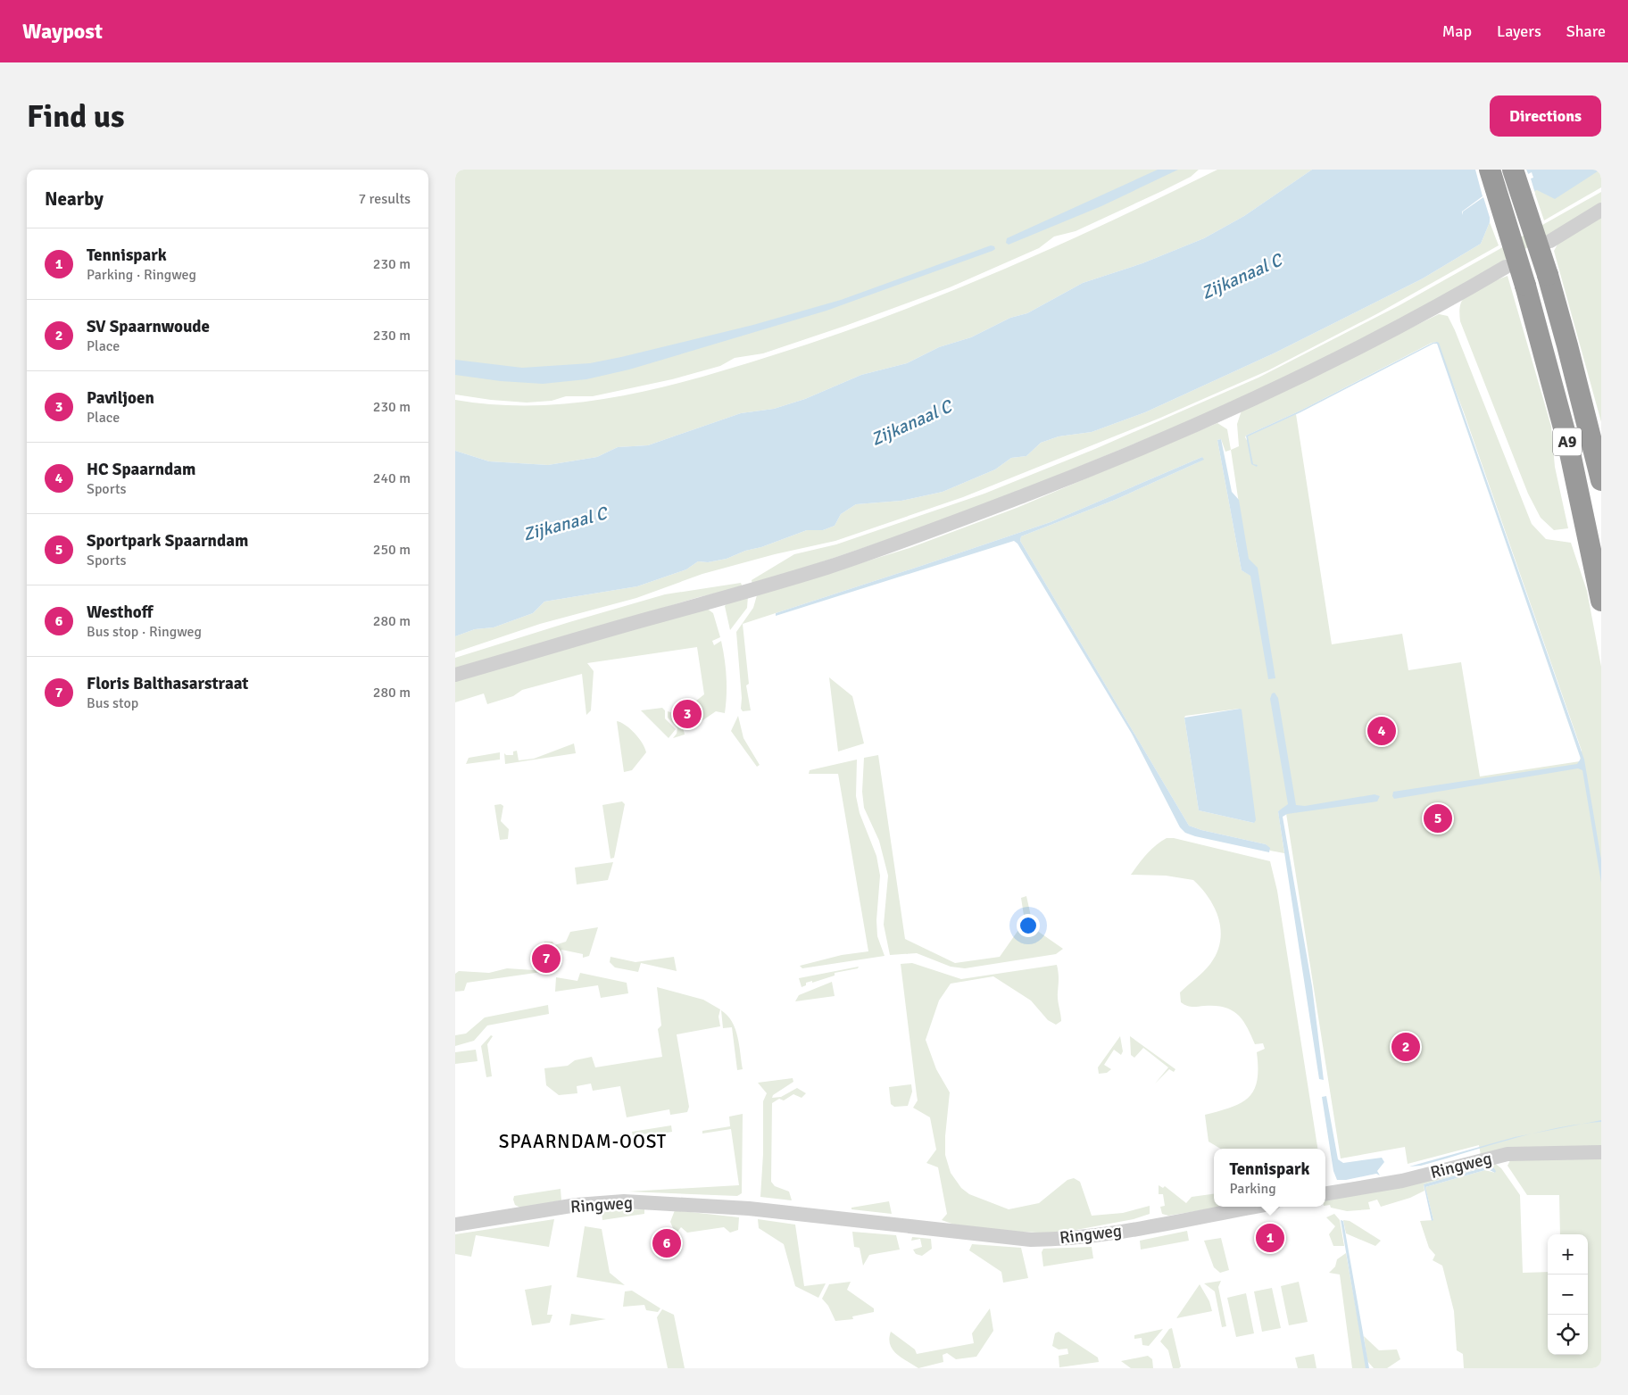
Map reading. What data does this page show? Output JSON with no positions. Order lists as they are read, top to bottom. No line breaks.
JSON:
{"streets":{"highway":["A9"],"street":["Ringweg"]},"districts":["SPAARNDAM-OOST"],"water":["Zijkanaal C"],"page":{"header":"Waypost","nav":["Map","Layers","Share"],"buttons":"Directions","title":"Find us","heading":["Nearby","7 results"],"list":[{"mark":"1","name":"Tennispark","note":"Parking · Ringweg","value":"230 m"},{"mark":"2","name":"SV Spaarnwoude","note":"Place","value":"230 m"},{"mark":"3","name":"Paviljoen","note":"Place","value":"230 m"},{"mark":"4","name":"HC Spaarndam","note":"Sports","value":"240 m"},{"mark":"5","name":"Sportpark Spaarndam","note":"Sports","value":"250 m"},{"mark":"6","name":"Westhoff","note":"Bus stop · Ringweg","value":"280 m"},{"mark":"7","name":"Floris Balthasarstraat","note":"Bus stop","value":"280 m"}],"pins":["3","4","5","7","2","1","6"],"popup":["Tennispark","Parking"],"map_buttons":["+","−"]}}
